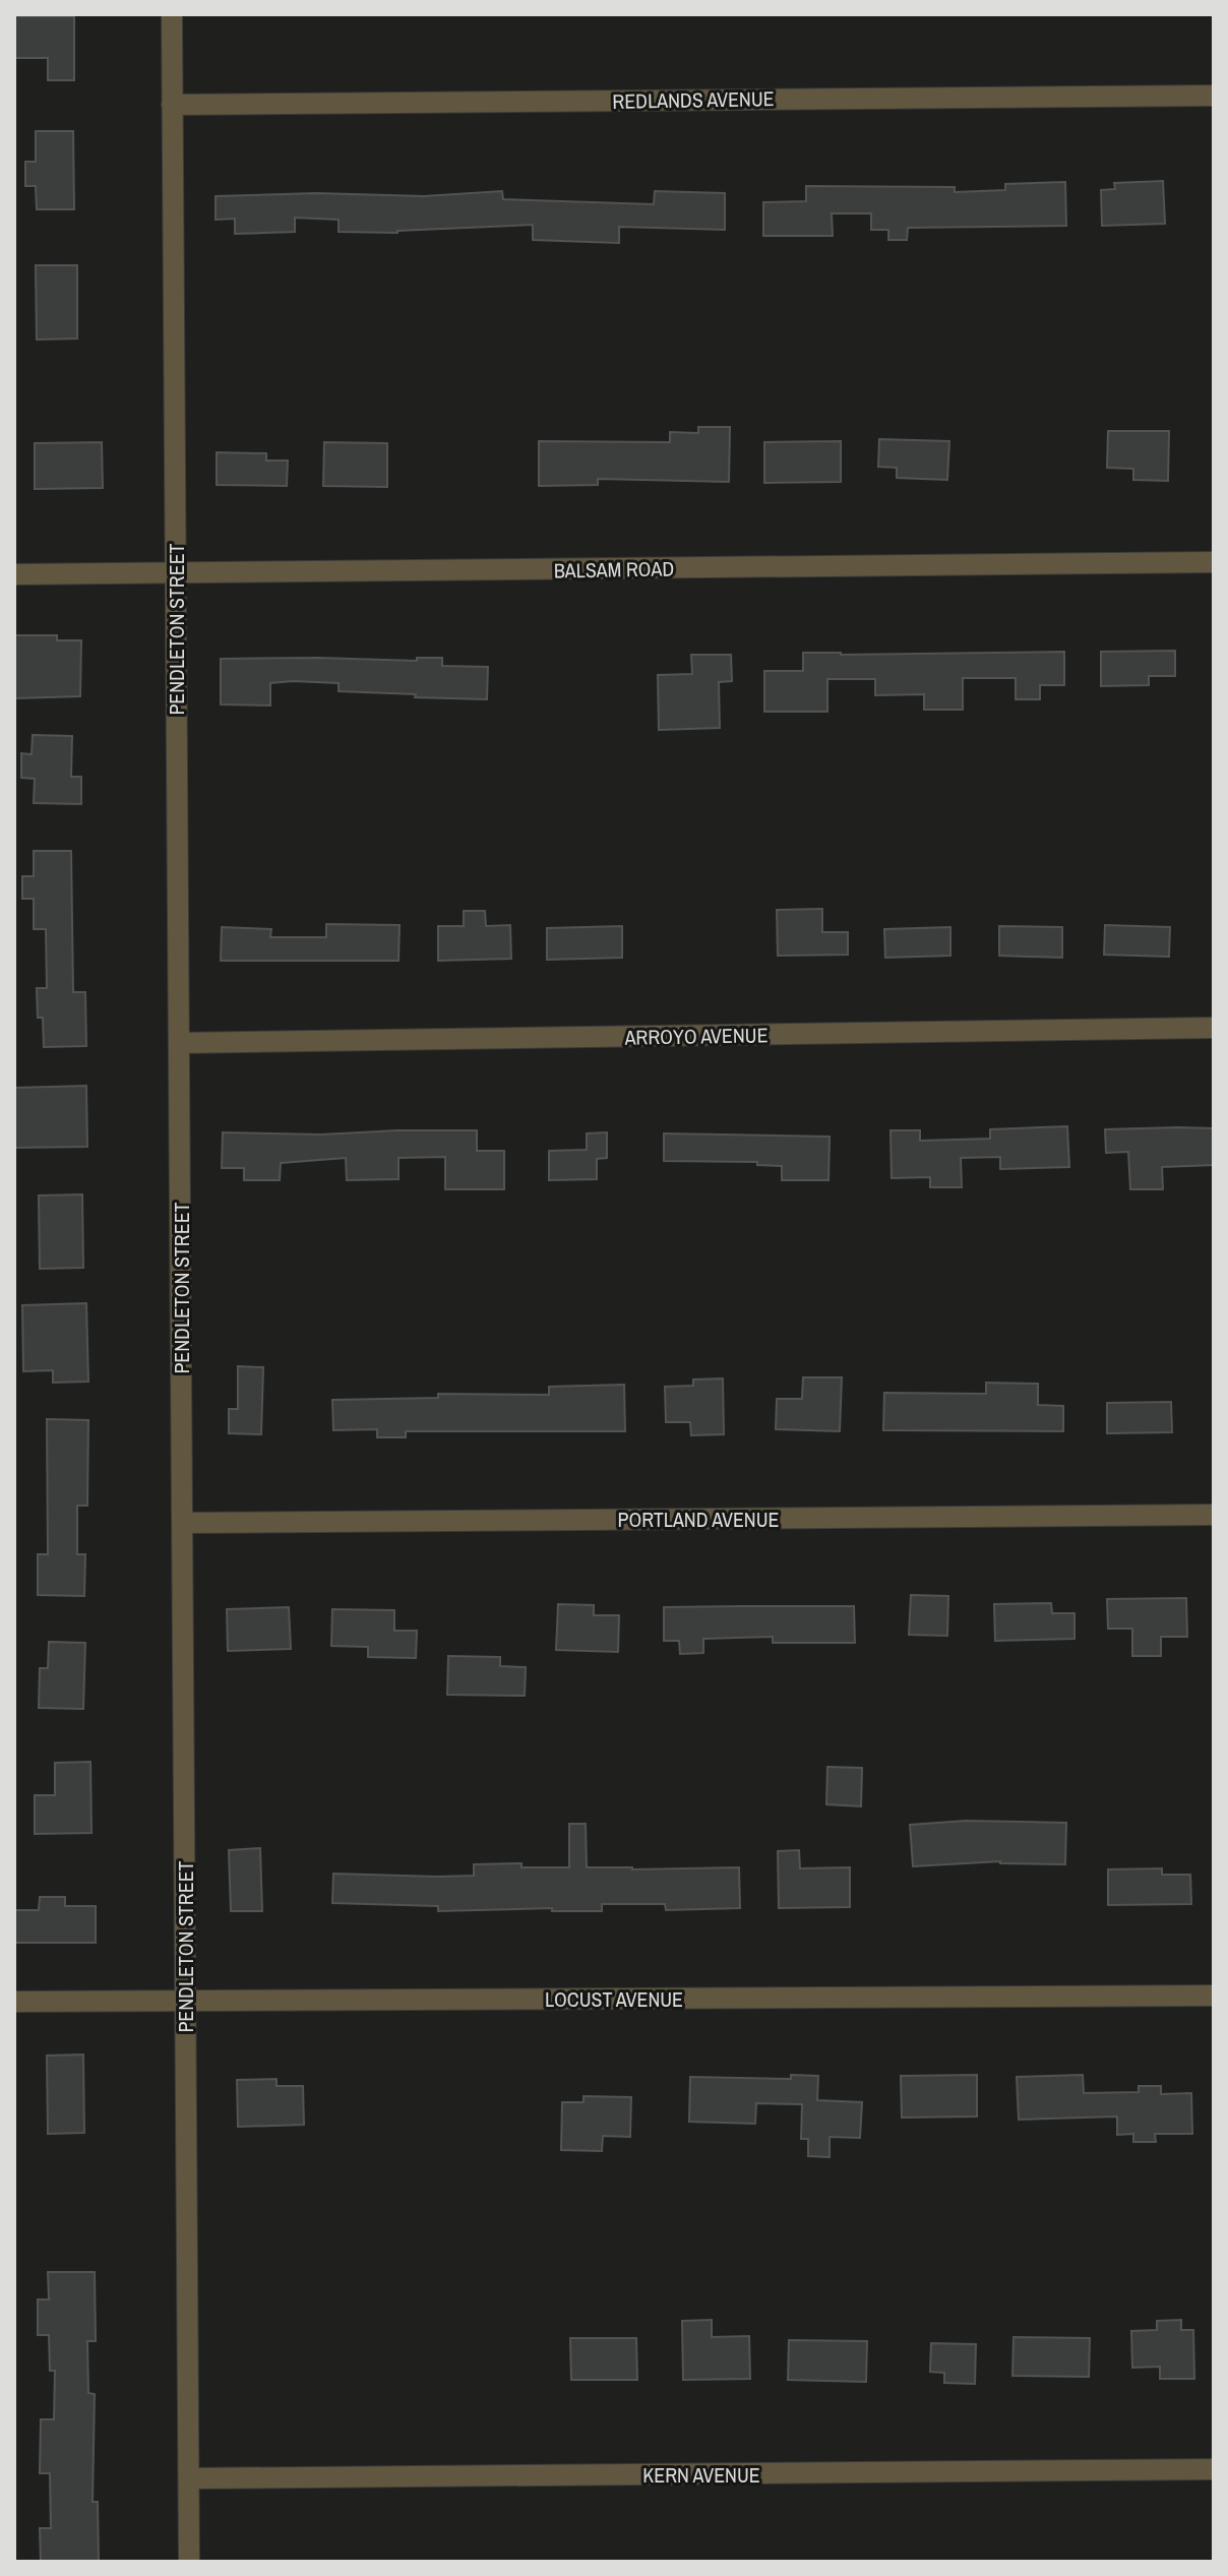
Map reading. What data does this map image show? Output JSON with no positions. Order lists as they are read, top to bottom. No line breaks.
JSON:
{"streets":{"street":["REDLANDS AVENUE","BALSAM ROAD","PENDLETON STREET","ARROYO AVENUE","PORTLAND AVENUE","LOCUST AVENUE","KERN AVENUE"]},"crossings":[["REDLANDS AVENUE","PENDLETON STREET"],["BALSAM ROAD","PENDLETON STREET"],["PENDLETON STREET","ARROYO AVENUE"],["PENDLETON STREET","PORTLAND AVENUE"],["PENDLETON STREET","LOCUST AVENUE"],["PENDLETON STREET","KERN AVENUE"]]}
